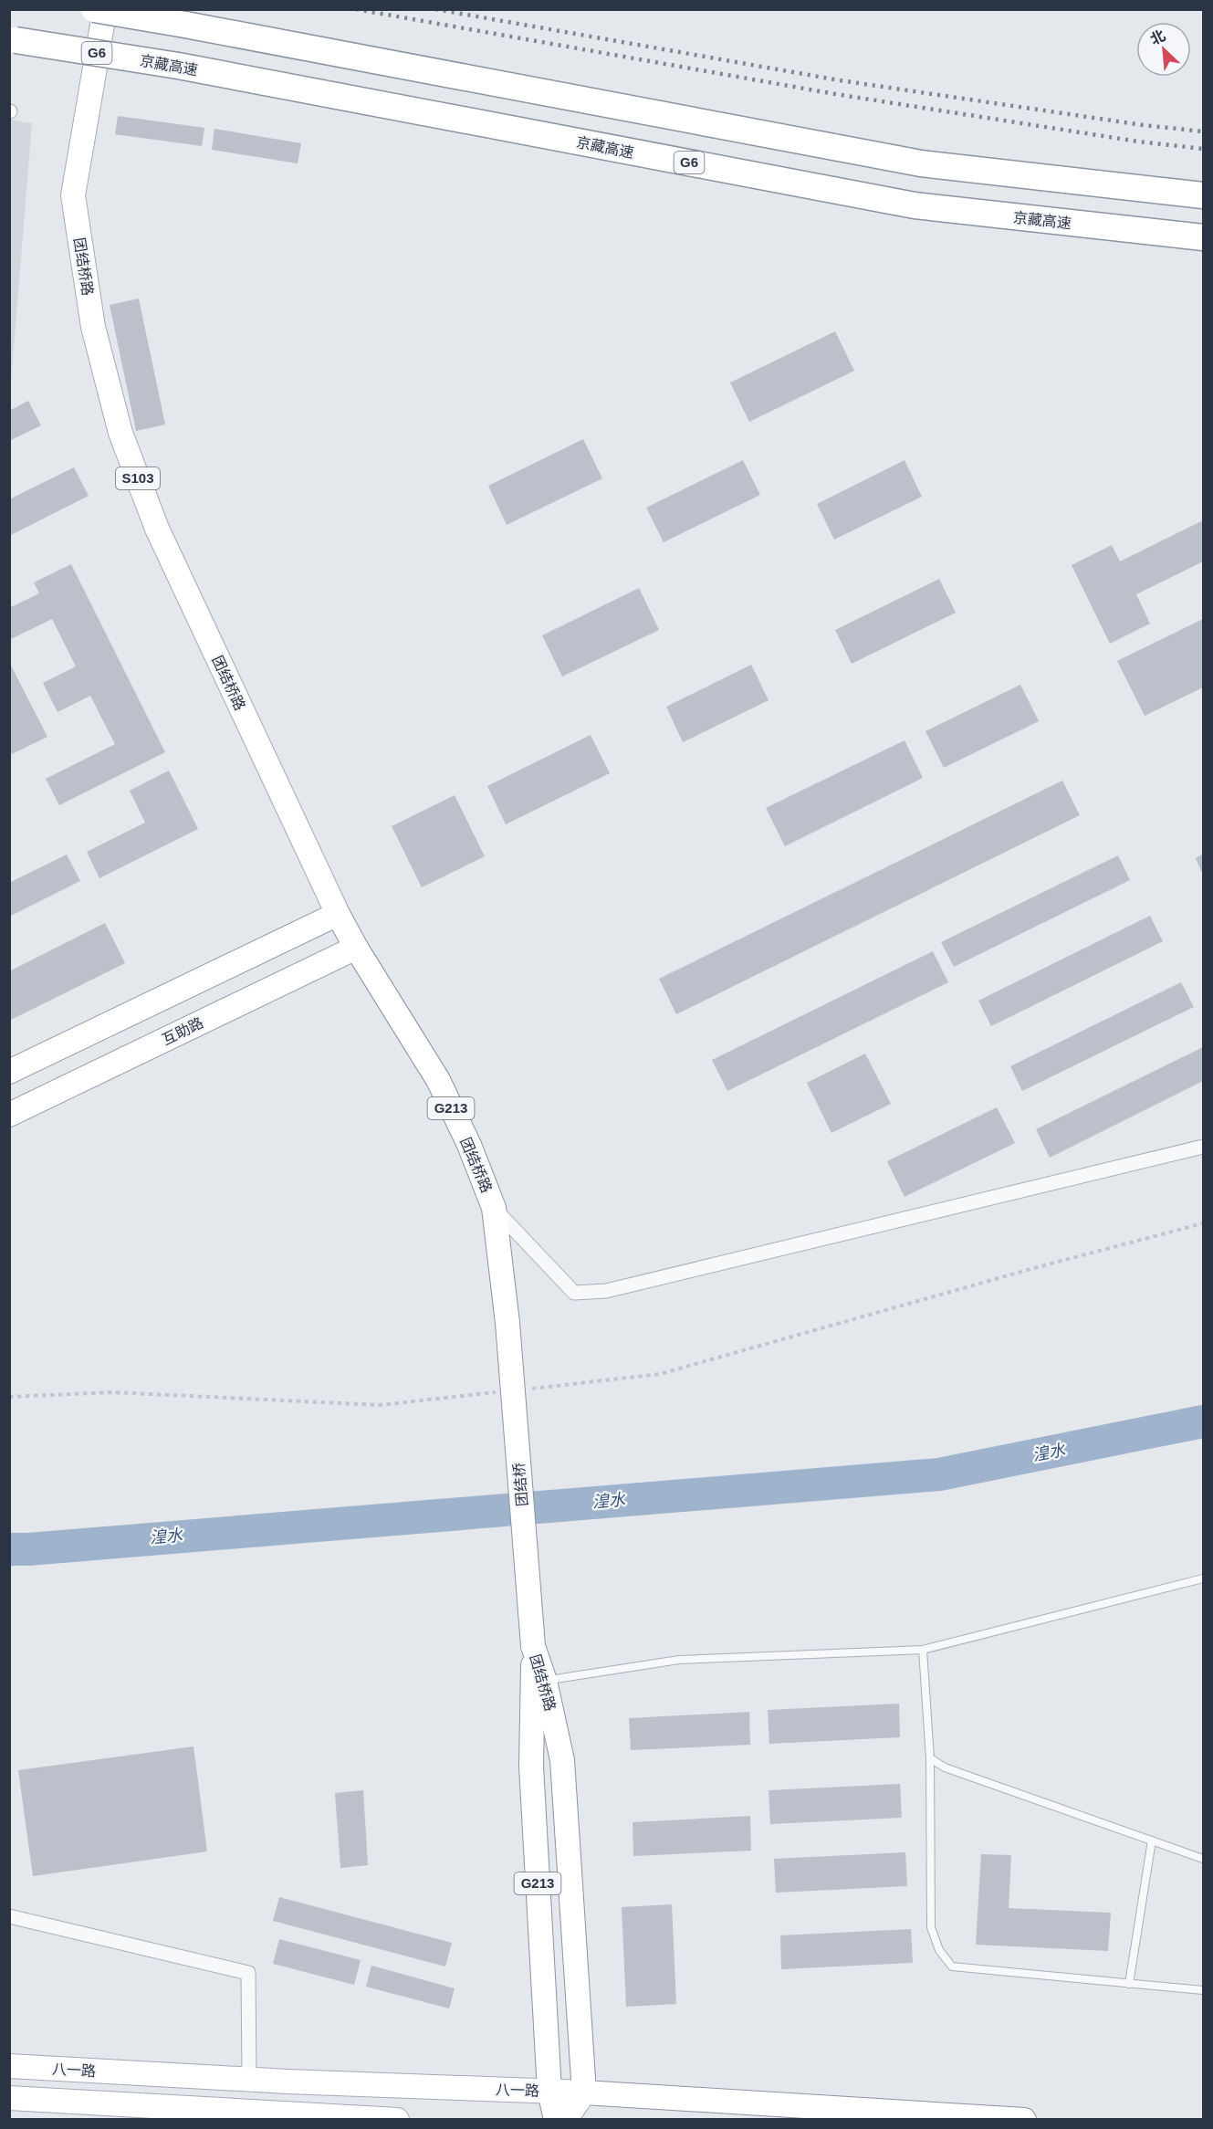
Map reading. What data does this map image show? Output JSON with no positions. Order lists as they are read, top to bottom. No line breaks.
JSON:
{"streets":{"highway":["G6","京藏高速"],"main road":["团结桥路","S103","互助路","G213","团结桥","八一路"]},"crossings":[["团结桥路","互助路"],["团结桥路","团结桥"],["团结桥路","八一路"]],"water":["湟水"],"north":"top left"}
